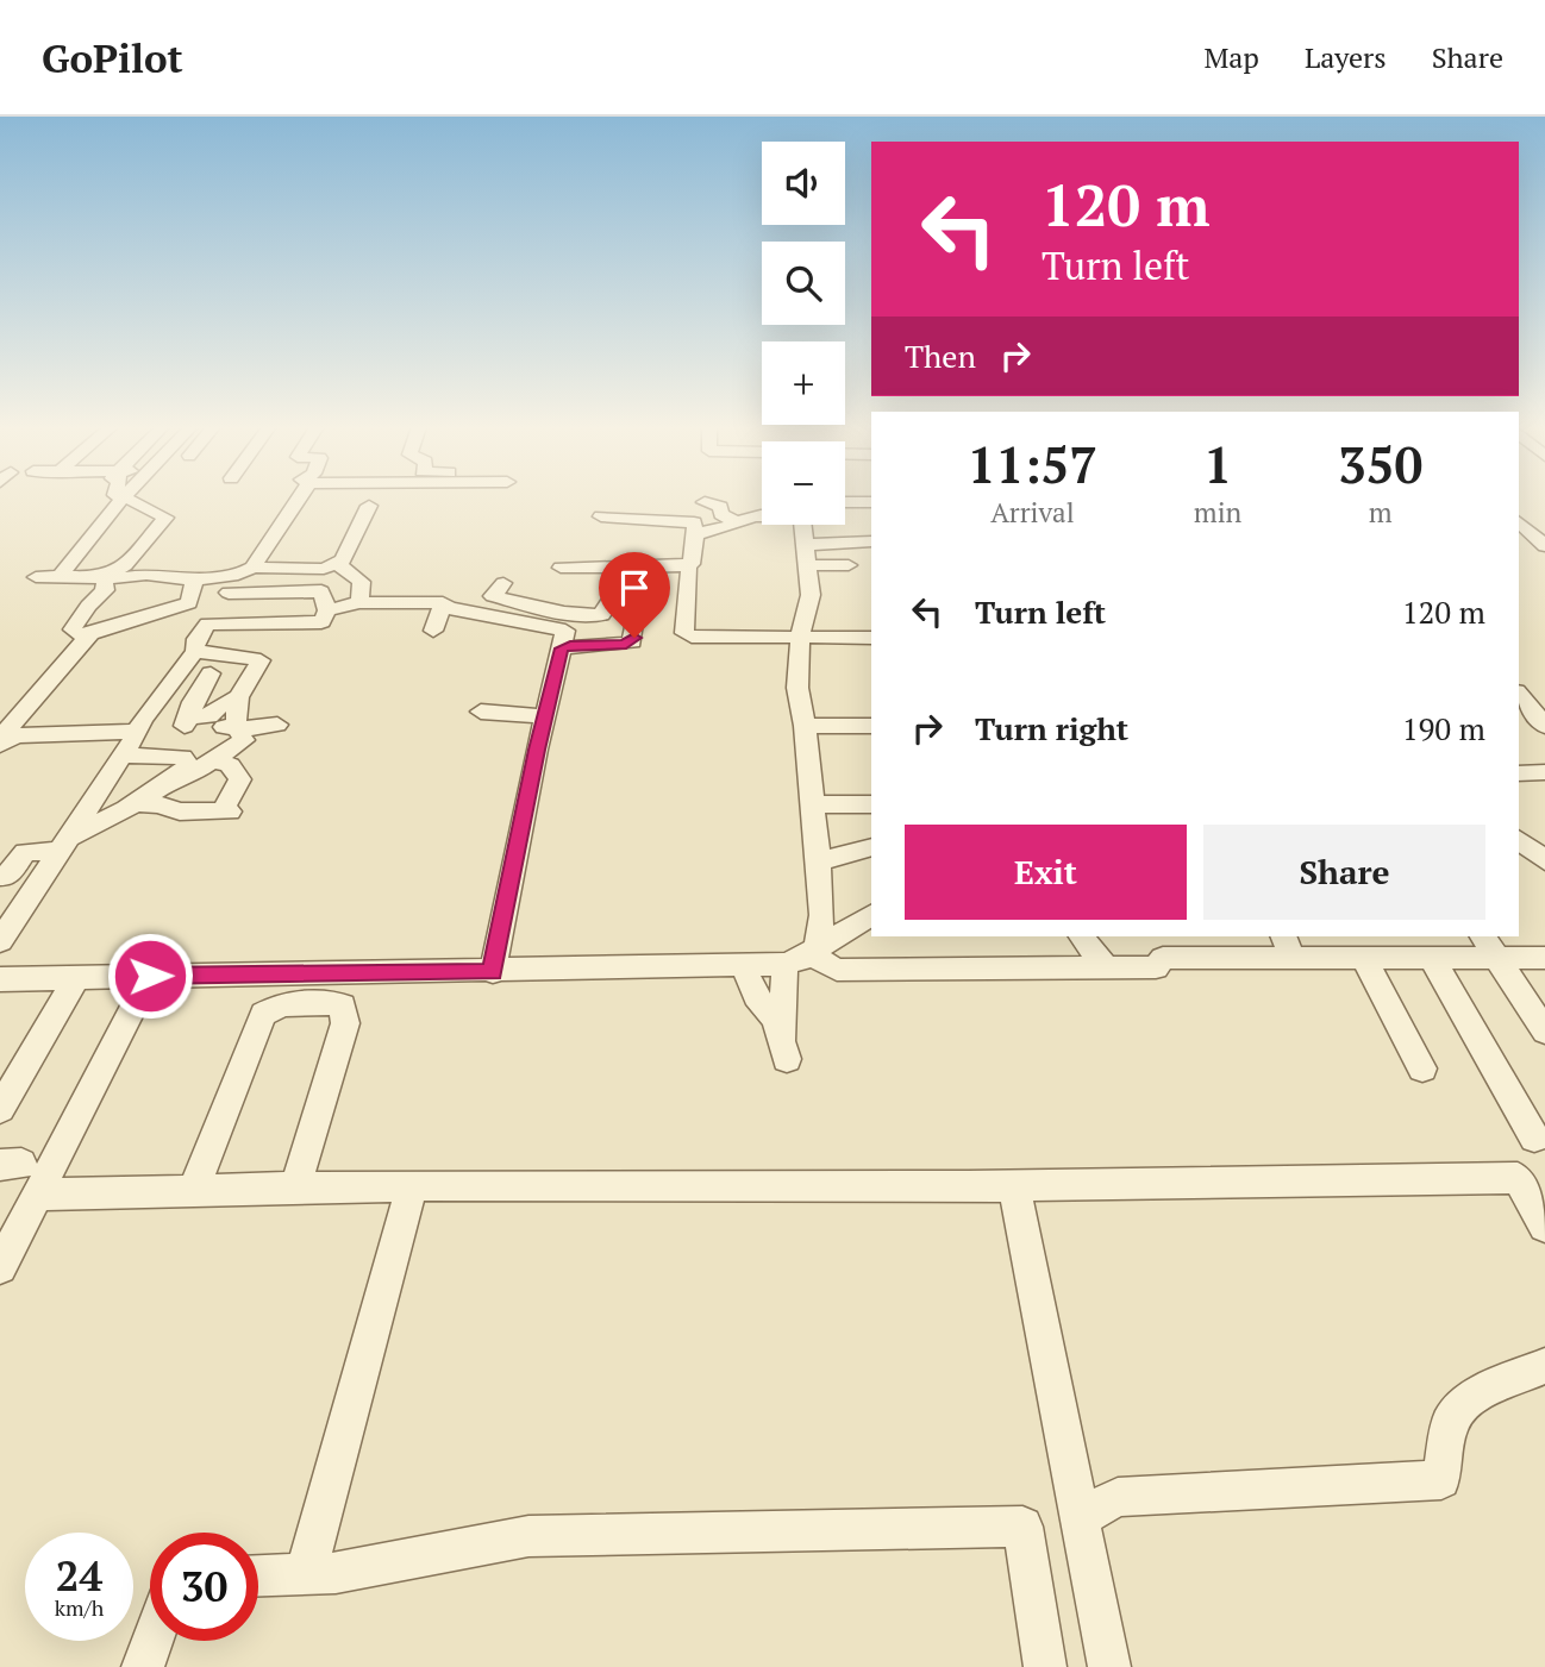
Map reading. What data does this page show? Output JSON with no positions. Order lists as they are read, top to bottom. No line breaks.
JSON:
{"page":{"header":"GoPilot","nav":["Map","Layers","Share"],"map_buttons":["+","−"],"turn":["120 m","Turn left"],"then":"Then","eta":["11:57","Arrival","1","min","350","m"],"list":[{"name":"Turn left","value":"120 m"},{"name":"Turn right","value":"190 m"}],"buttons":["Exit","Share"],"speed":"24 km/h","limit":"30"}}
